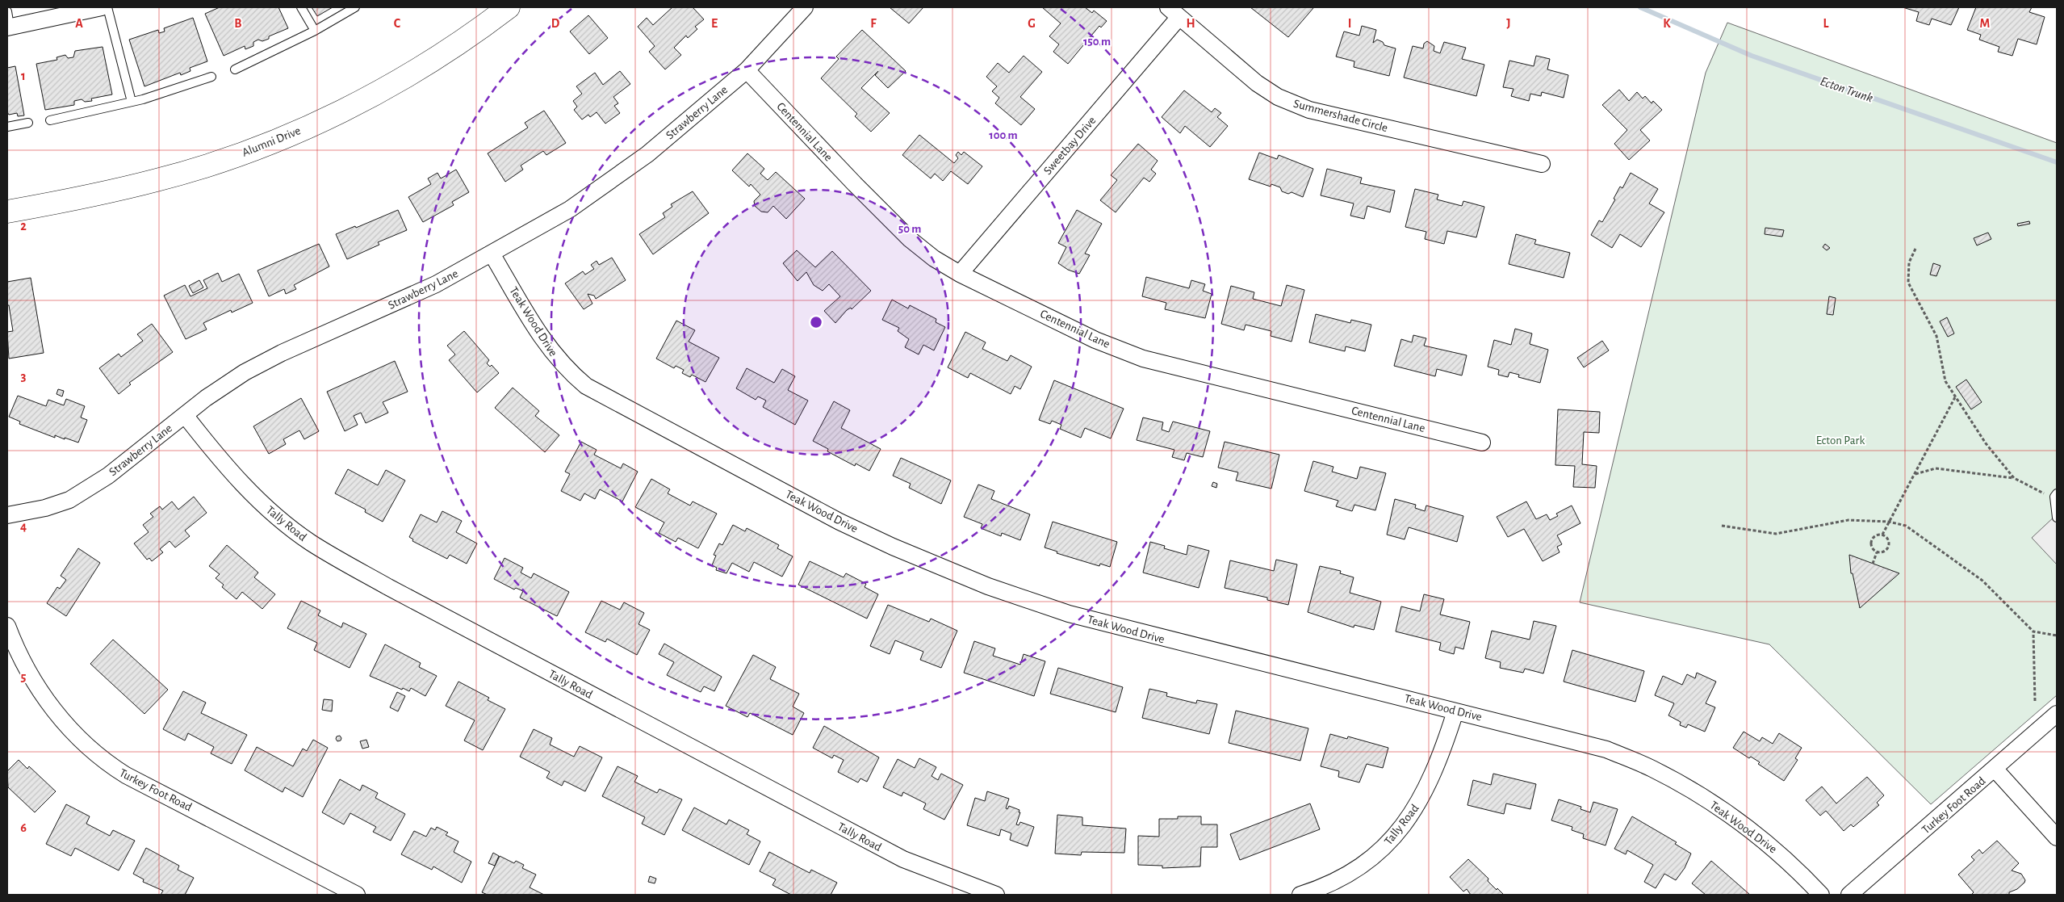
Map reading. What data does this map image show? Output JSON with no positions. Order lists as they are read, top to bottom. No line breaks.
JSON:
{"streets":{"main road":["Alumni Drive"],"street":["Strawberry Lane","Summershade Circle","Centennial Lane","Sweetbay Drive","Teak Wood Drive","Tally Road","Turkey Foot Road"]},"crossings":[["Strawberry Lane","Centennial Lane"],["Strawberry Lane","Teak Wood Drive"],["Strawberry Lane","Tally Road"],["Summershade Circle","Sweetbay Drive"],["Centennial Lane","Sweetbay Drive"],["Teak Wood Drive","Tally Road"]],"water":["Ecton Trunk"],"parks":["Ecton Park"],"grid":{"columns":["A","B","C","D","E","F","G","H","I","J","K","L","M"],"rows":["1","2","3","4","5","6"]},"rings":["150 m","100 m","50 m"]}
